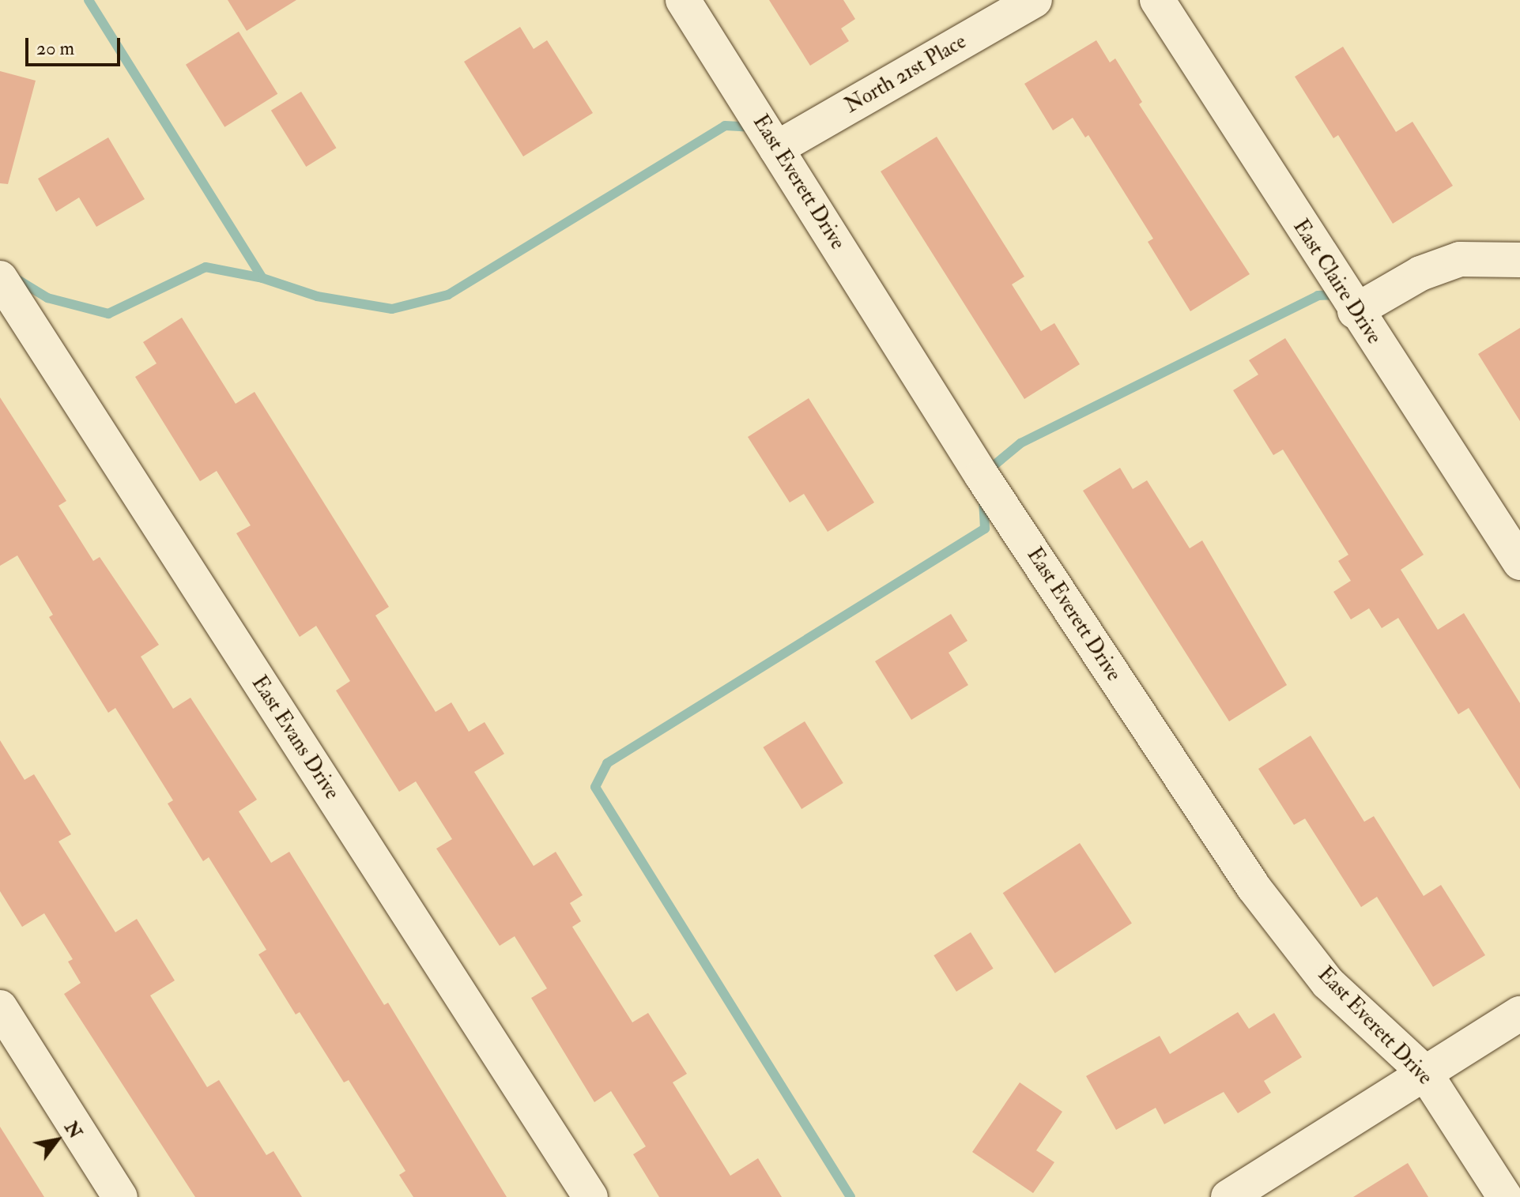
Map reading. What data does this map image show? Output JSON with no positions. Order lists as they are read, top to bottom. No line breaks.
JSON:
{"streets":{"street":["North 21st Place","East Everett Drive","East Claire Drive","East Evans Drive"]},"crossings":[["North 21st Place","East Everett Drive"]],"scale_bar":"20 m","north":"top right"}
